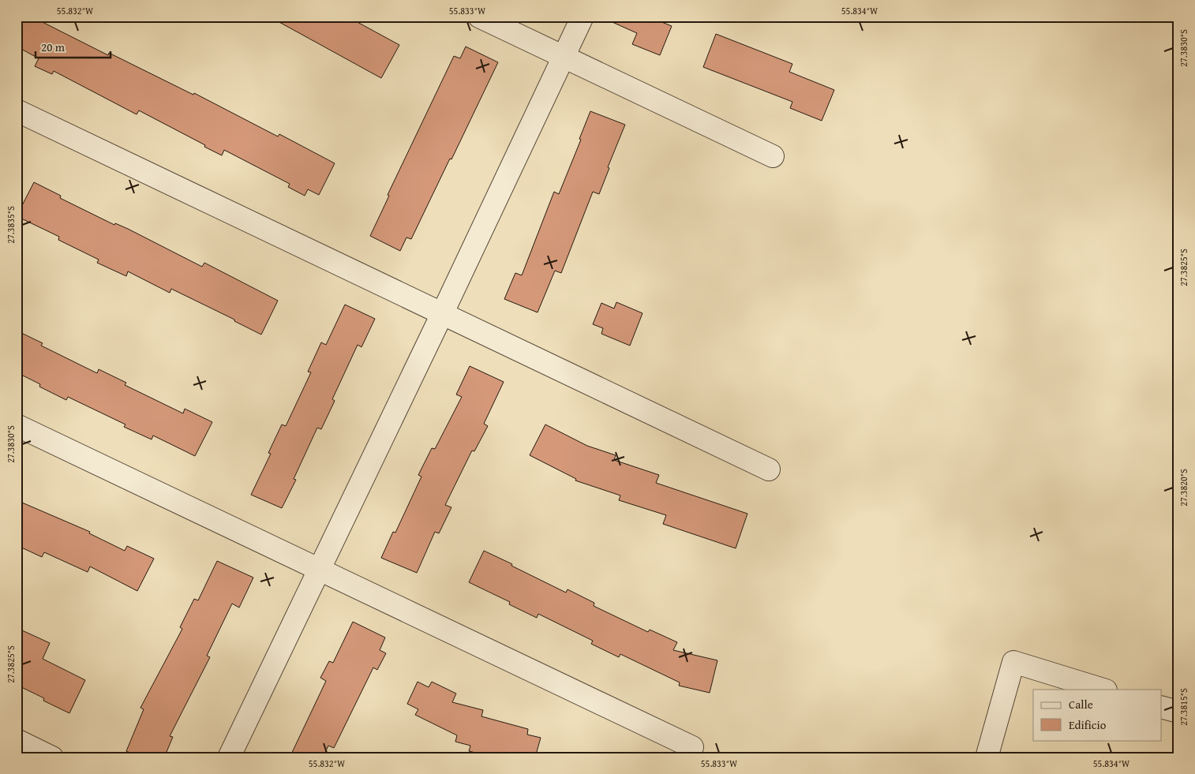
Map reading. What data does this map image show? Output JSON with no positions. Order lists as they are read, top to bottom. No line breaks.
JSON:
{"legend":["Calle","Edificio"],"scale_bar":"20 m","coordinates":["55.832°W","55.833°W","55.834°W","27.3830°S","27.3835°S","27.3825°S","27.3820°S","27.3815°S"]}
